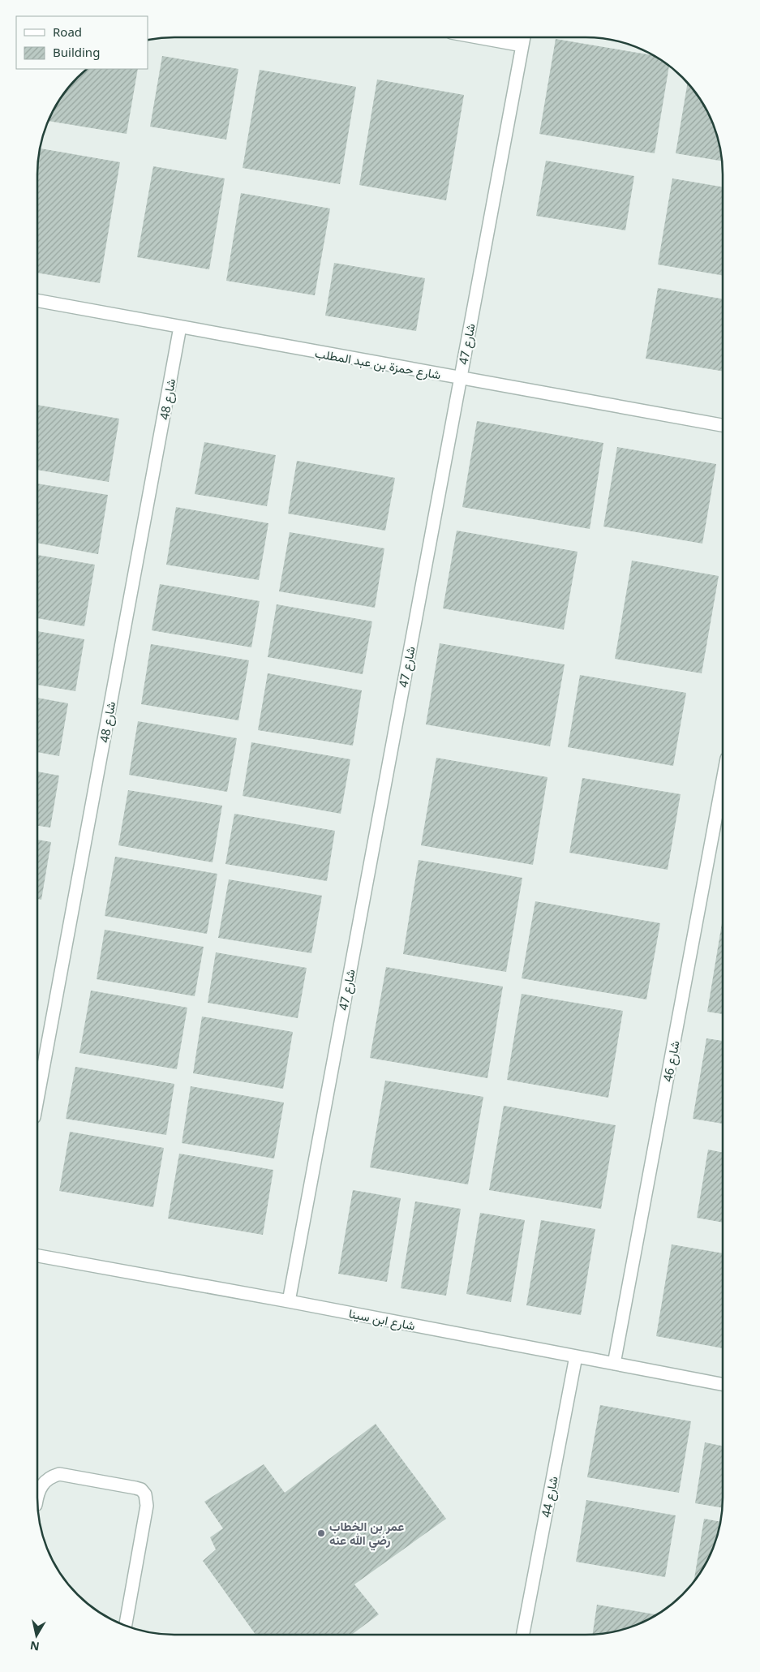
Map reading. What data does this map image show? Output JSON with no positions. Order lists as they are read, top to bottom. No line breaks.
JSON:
{"streets":{"street":["شارع 47","شارع حمزة بن عبد المطلب","شارع 48","شارع 46","شارع ابن سينا","شارع 44"]},"crossings":[["شارع 47","شارع حمزة بن عبد المطلب"],["شارع 47","شارع ابن سينا"],["شارع حمزة بن عبد المطلب","شارع 48"],["شارع 46","شارع ابن سينا"],["شارع ابن سينا","شارع 44"]],"places":["عمر بن الخطاب رضي الله عنه"],"legend":["Road","Building"],"north":"bottom"}
